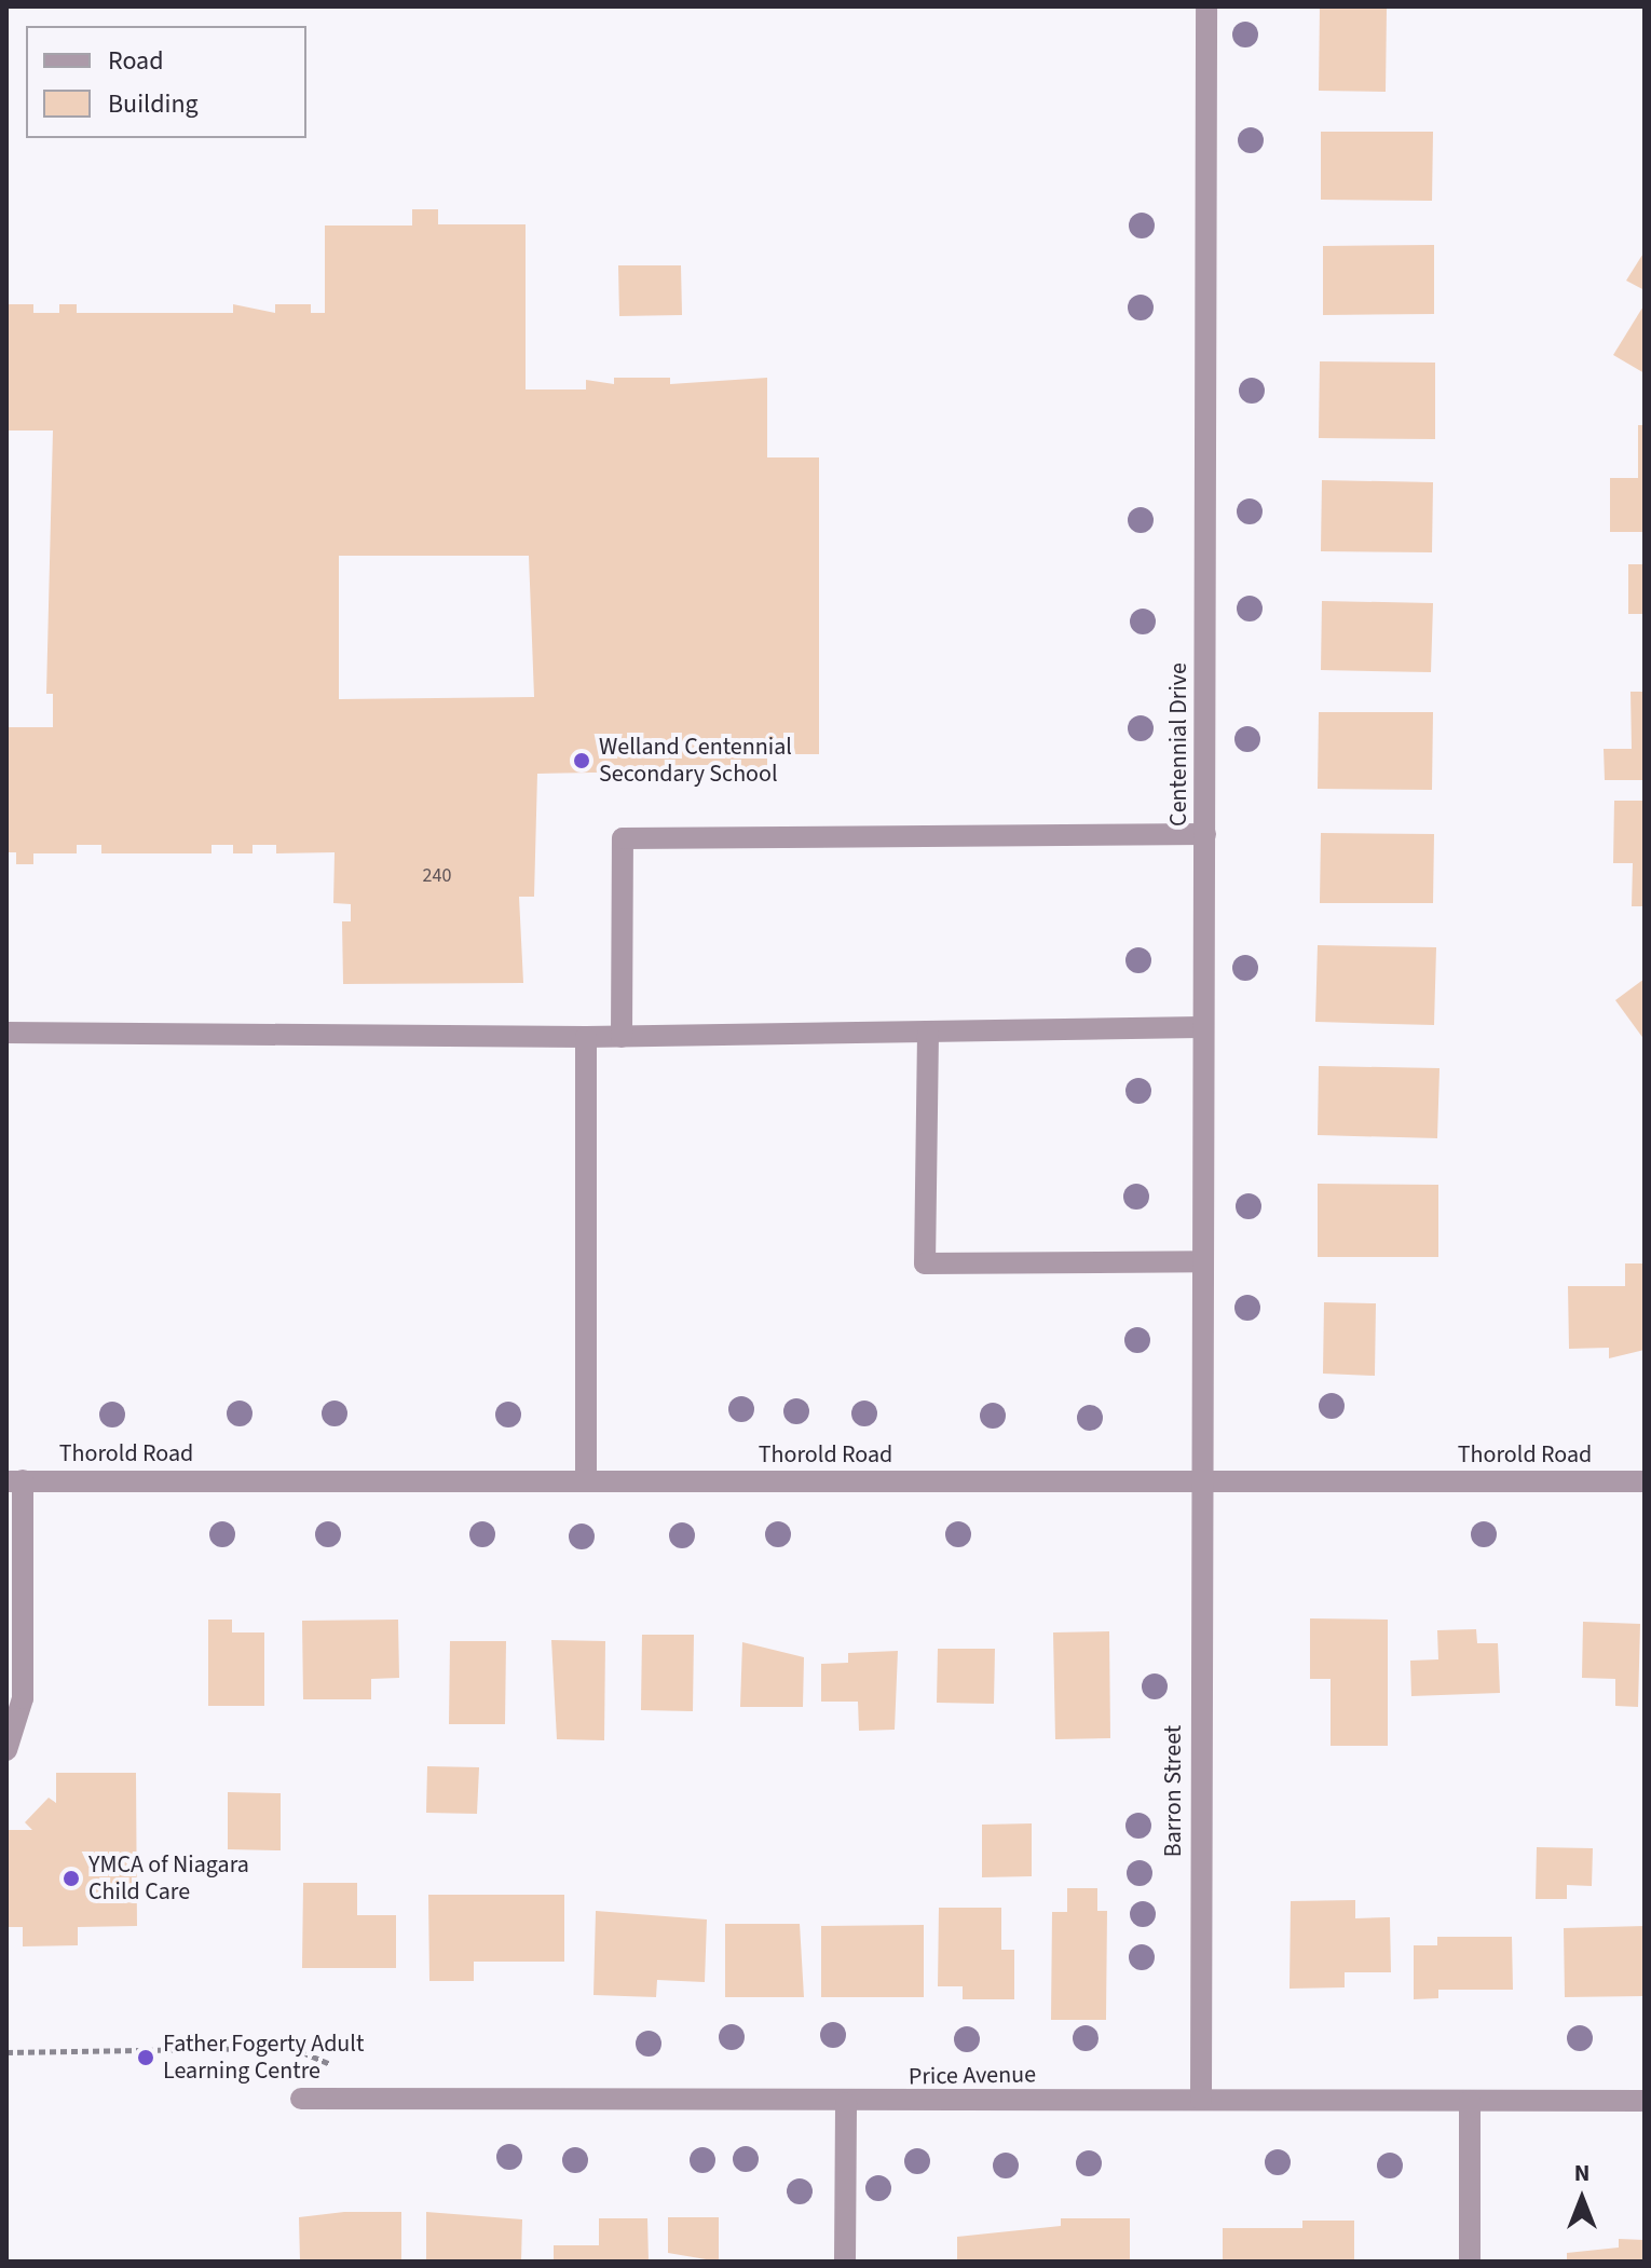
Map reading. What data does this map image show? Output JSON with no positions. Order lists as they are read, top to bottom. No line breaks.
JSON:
{"streets":{"street":["Centennial Drive","Thorold Road","Barron Street","Price Avenue"]},"crossings":[["Centennial Drive","Thorold Road"],["Centennial Drive","Barron Street"],["Thorold Road","Barron Street"],["Barron Street","Price Avenue"]],"places":["Welland Centennial Secondary School","YMCA of Niagara Child Care","Father Fogerty Adult Learning Centre"],"house_numbers":["240"],"legend":["Road","Building"],"north":"top"}
